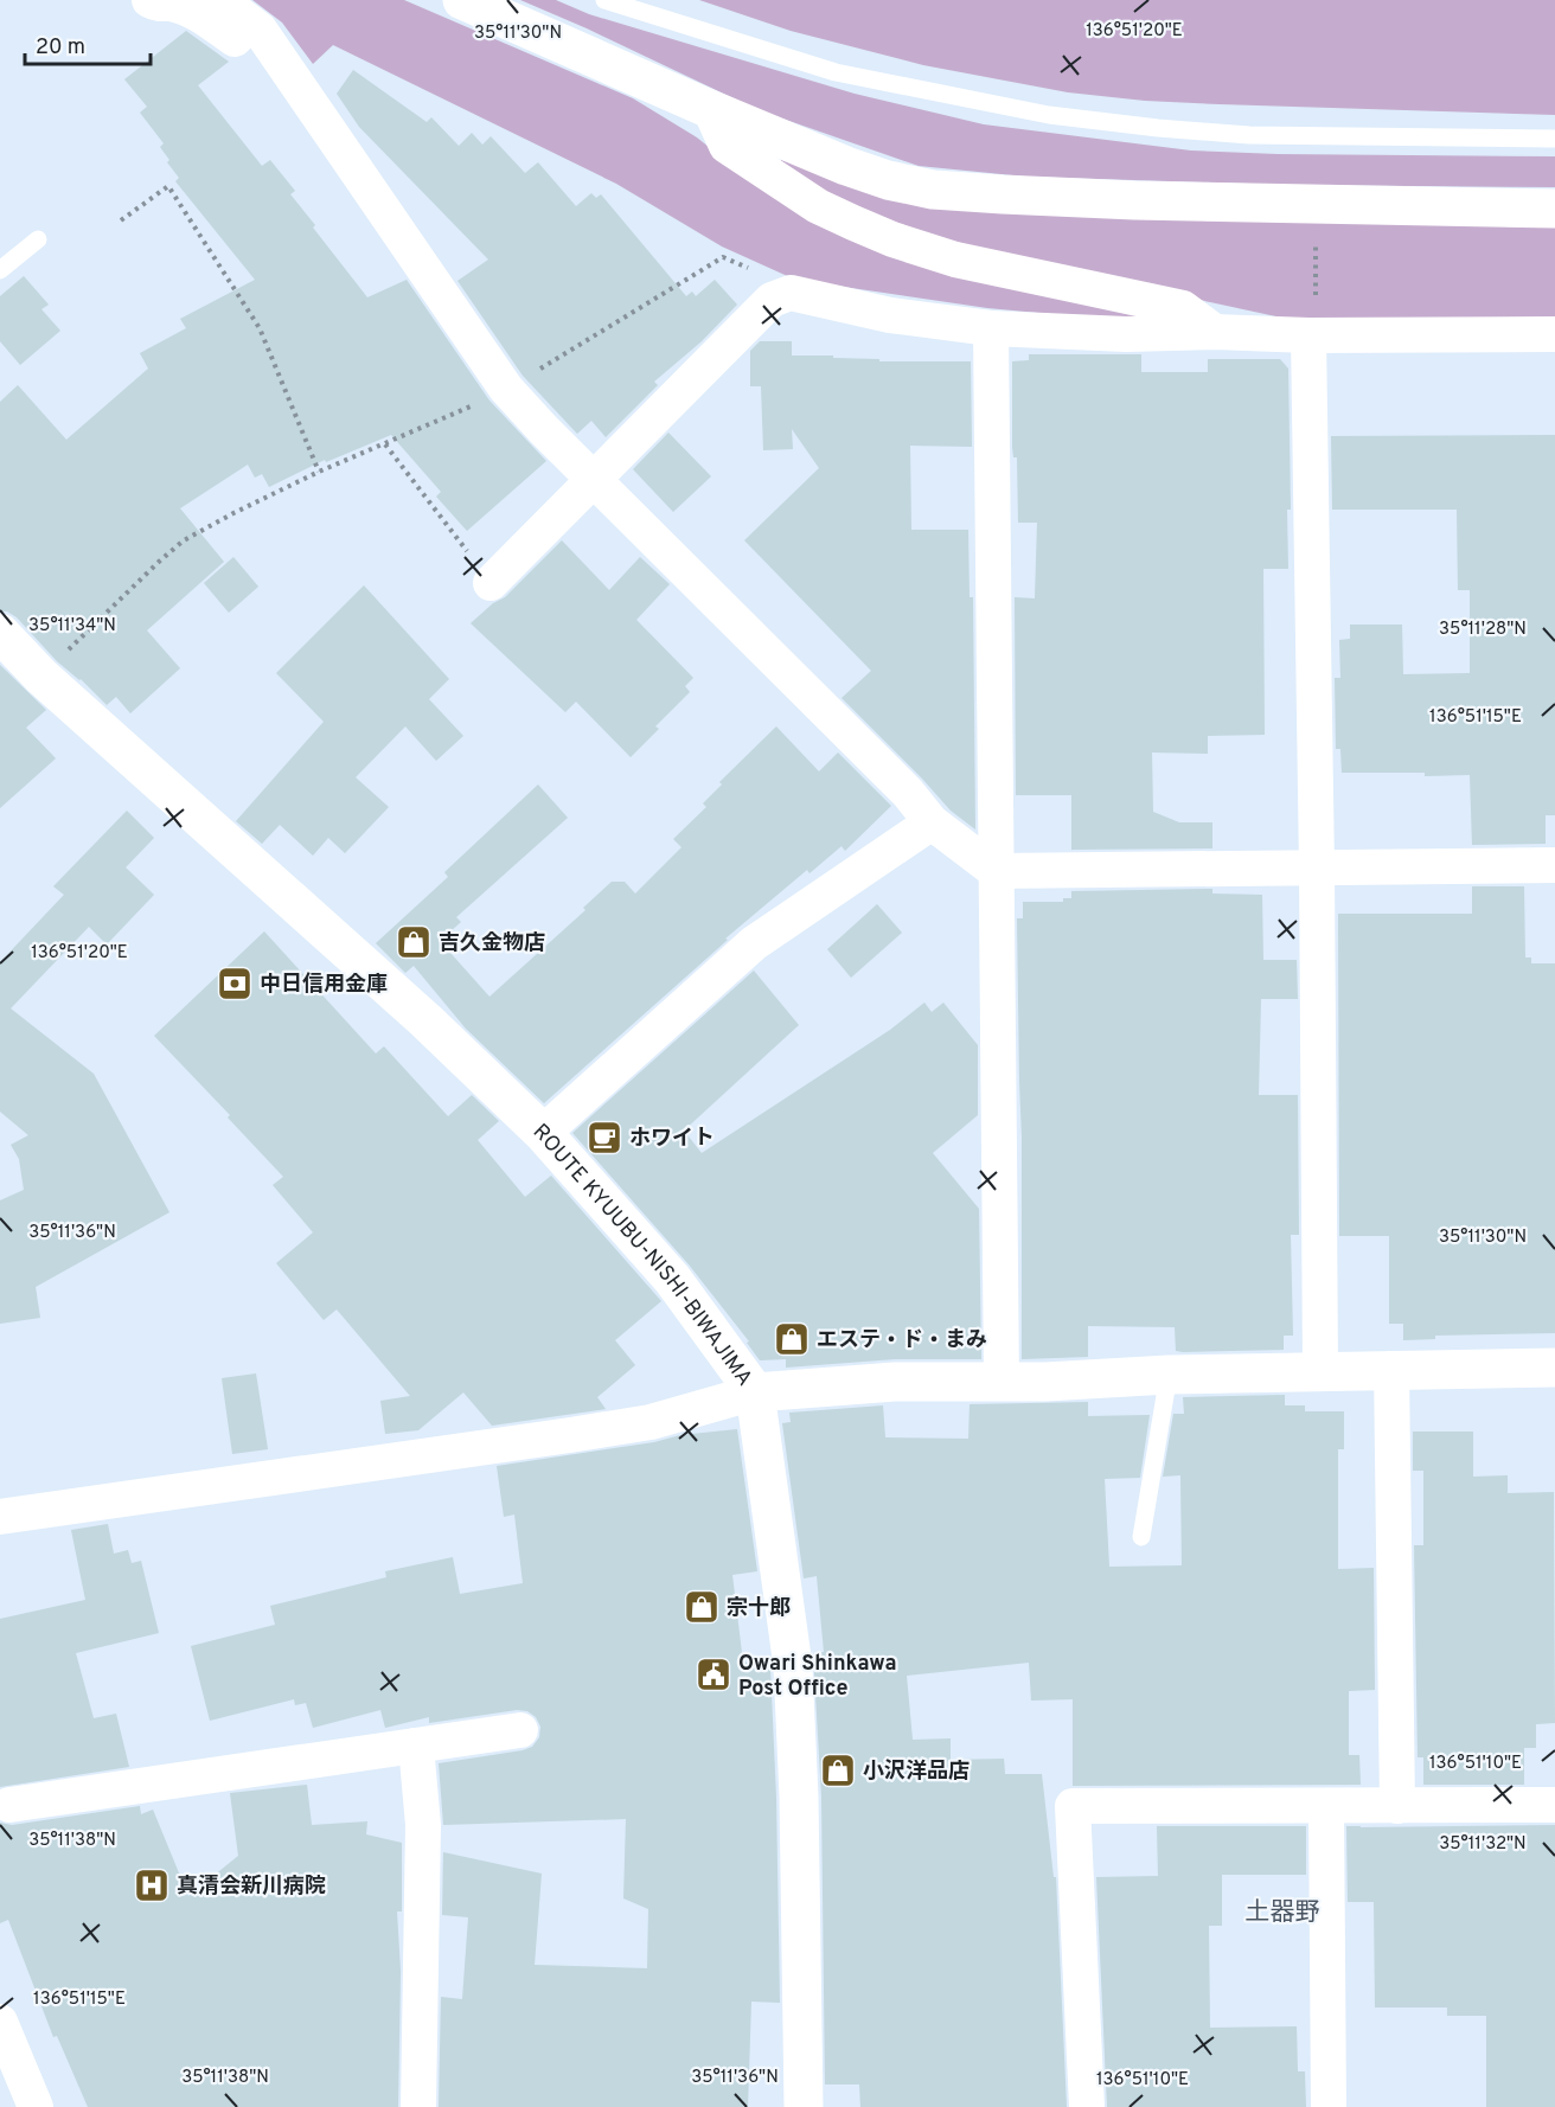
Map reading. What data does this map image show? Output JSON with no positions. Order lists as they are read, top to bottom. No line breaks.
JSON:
{"streets":{"street":["ROUTE KYUUBU-NISHI-BIWAJIMA"]},"districts":["土器野"],"places":{"shop":["吉久金物店","エステ・ド・まみ","宗十郎","小沢洋品店"],"bank":["中日信用金庫"],"cafe":["ホワイト"],"public building":["Owari Shinkawa Post Office"],"hospital":["真清会新川病院"]},"scale_bar":"20 m","coordinates":["136°51'20\"E","35°11'30\"N","35°11'34\"N","35°11'28\"N","136°51'15\"E","35°11'36\"N","136°51'10\"E","35°11'38\"N","35°11'32\"N"]}
